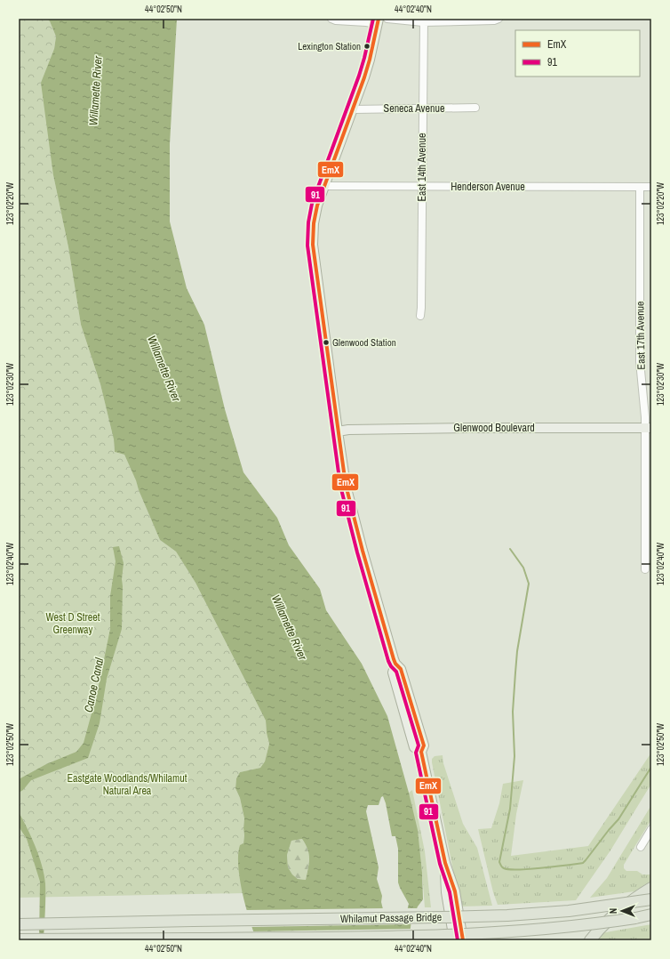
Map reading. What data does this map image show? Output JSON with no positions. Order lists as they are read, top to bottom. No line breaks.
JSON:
{"streets":{"highway":["Whilamut Passage Bridge"],"main road":["Glenwood Boulevard"],"street":["Seneca Avenue","East 14th Avenue","Henderson Avenue","East 17th Avenue"]},"crossings":[["Seneca Avenue","East 14th Avenue"],["East 14th Avenue","Henderson Avenue"],["Henderson Avenue","East 17th Avenue"],["East 17th Avenue","Glenwood Boulevard"]],"water":["Willamette River","Canoe Canal"],"parks":["West D Street Greenway","Eastgate Woodlands/Whilamut Natural Area"],"places":["Lexington Station","Glenwood Station"],"lines":["transit line EmX","transit line 91"],"legend":["EmX","91"],"north":"left","coordinates":["44°02'50\"N","44°02'40\"N","123°02'20\"W","123°02'30\"W","123°02'40\"W","123°02'50\"W"]}
